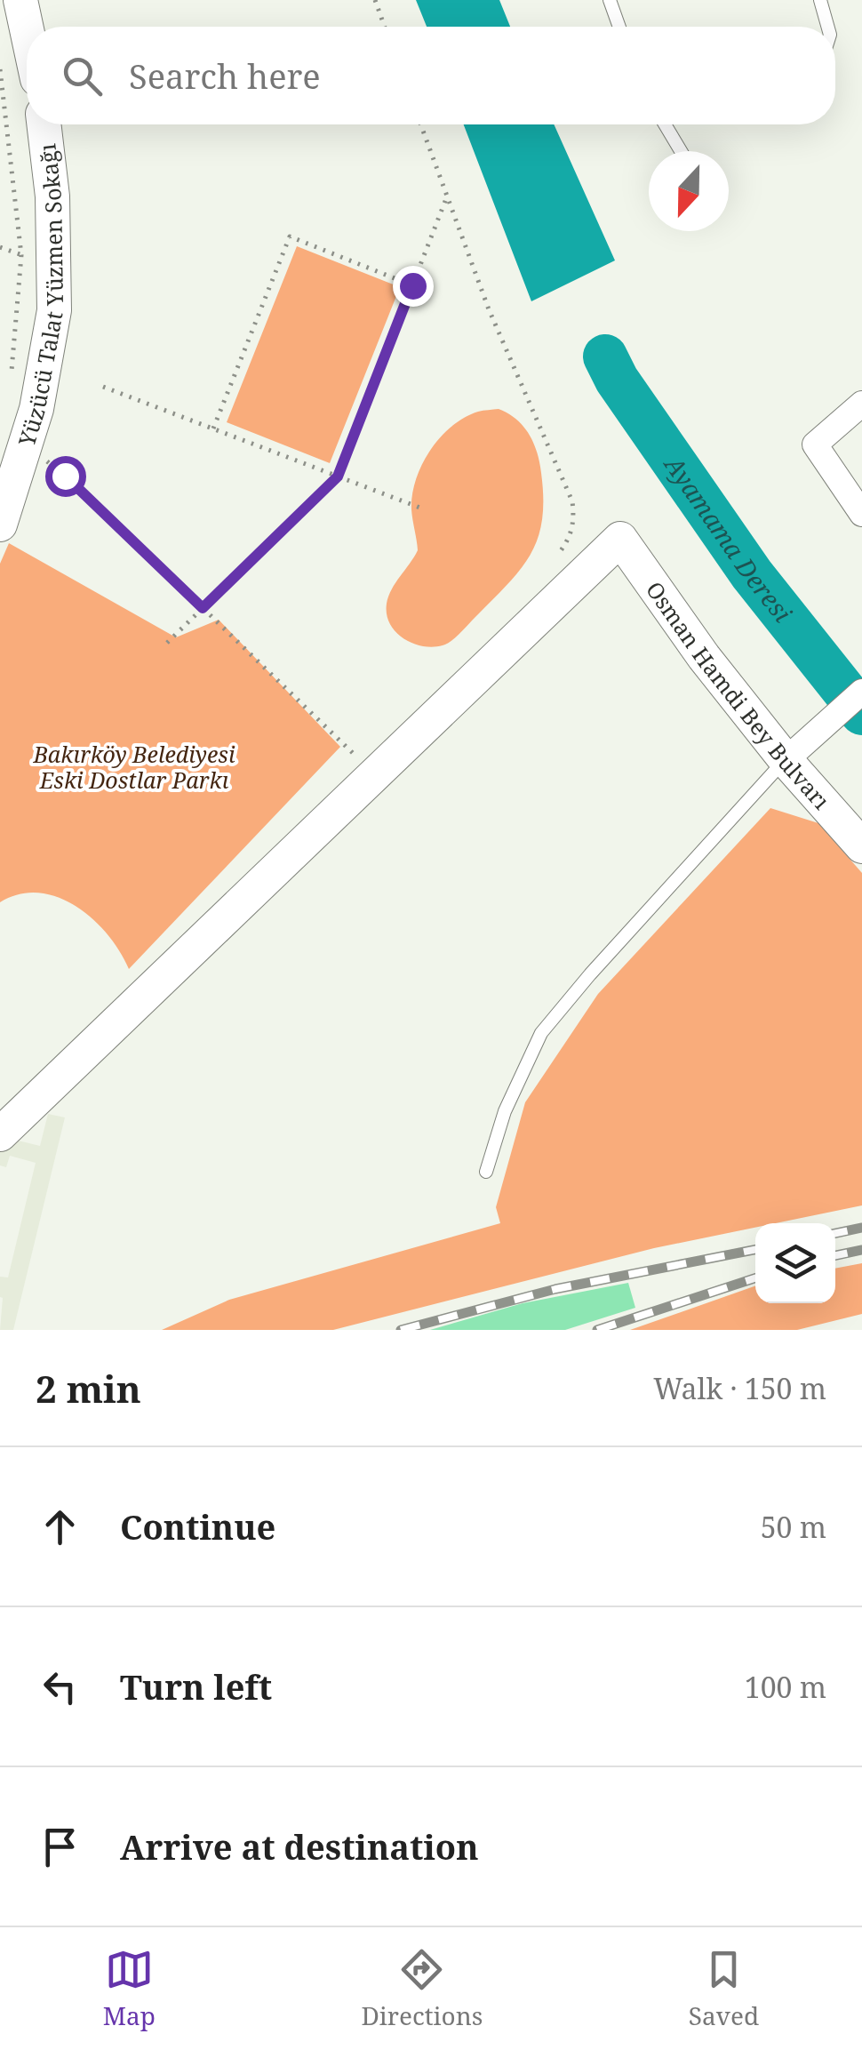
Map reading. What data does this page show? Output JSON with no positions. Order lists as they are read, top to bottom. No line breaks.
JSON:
{"streets":{"street":["Yüzücü Talat Yüzmen Sokağı","Osman Hamdi Bey Bulvarı"]},"water":["Ayamama Deresi"],"parks":["Bakırköy Belediyesi Eski Dostlar Parkı"],"north":"bottom","page":{"search":"Search here","heading":["2 min","Walk · 150 m"],"list":[["Continue","50 m"],["Turn left","100 m"],"Arrive at destination"],"nav":["Map","Directions","Saved"]}}
